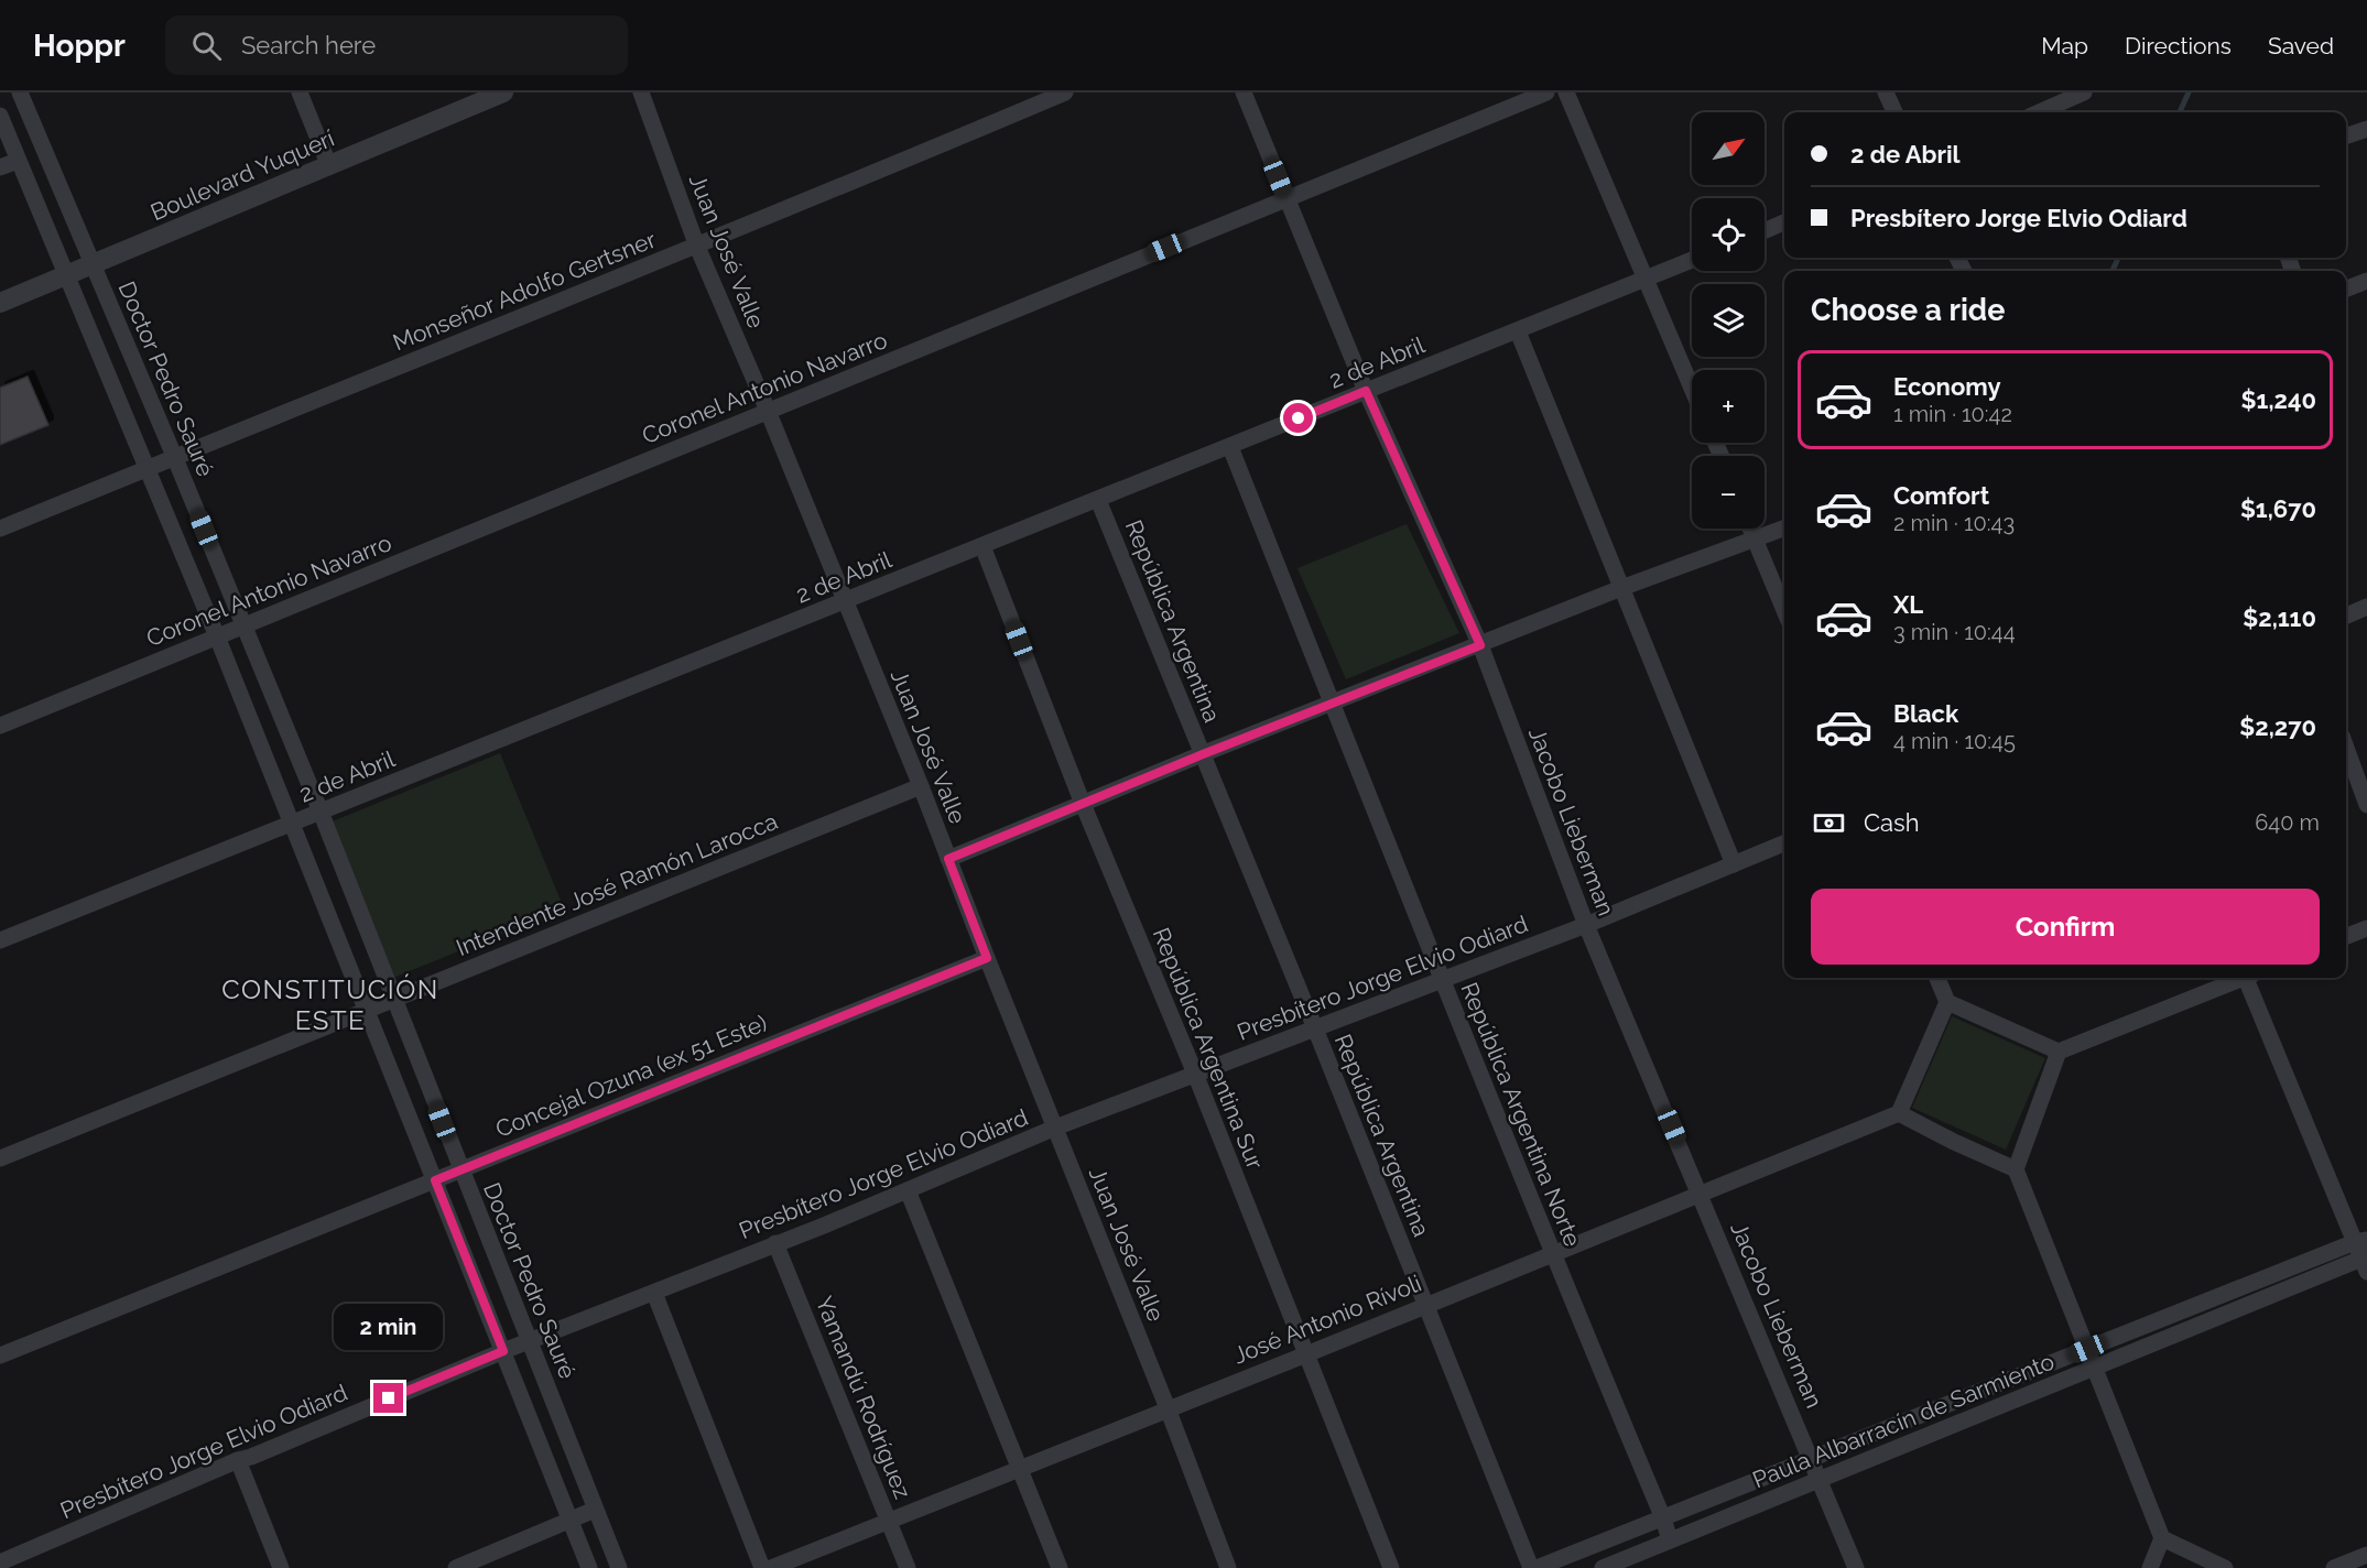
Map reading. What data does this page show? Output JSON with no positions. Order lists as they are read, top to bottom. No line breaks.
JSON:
{"streets":{"street":["Boulevard Yuquerí","Juan José Valle","Monseñor Adolfo Gertsner","2 de Abril","Doctor Pedro Sauré","Coronel Antonio Navarro","República Argentina","Jacobo Lieberman","Intendente José Ramón Larocca","Presbítero Jorge Elvio Odiard","República Argentina Sur","Concejal Ozuna (ex 51 Este)","República Argentina Norte","José Antonio Rívoli","Yamandú Rodríguez","Paula Albarracín de Sarmiento"]},"crossings":[["Boulevard Yuquerí","Doctor Pedro Sauré"],["Juan José Valle","Monseñor Adolfo Gertsner"],["Juan José Valle","2 de Abril"],["Juan José Valle","Coronel Antonio Navarro"],["Juan José Valle","Intendente José Ramón Larocca"],["Juan José Valle","Presbítero Jorge Elvio Odiard"],["Juan José Valle","Concejal Ozuna (ex 51 Este)"],["Juan José Valle","José Antonio Rívoli"],["Monseñor Adolfo Gertsner","Doctor Pedro Sauré"],["2 de Abril","Doctor Pedro Sauré"],["2 de Abril","República Argentina"],["2 de Abril","Jacobo Lieberman"],["2 de Abril","República Argentina Sur"],["2 de Abril","República Argentina Norte"],["Doctor Pedro Sauré","Coronel Antonio Navarro"],["Doctor Pedro Sauré","Intendente José Ramón Larocca"],["Doctor Pedro Sauré","Presbítero Jorge Elvio Odiard"],["Doctor Pedro Sauré","Concejal Ozuna (ex 51 Este)"],["Coronel Antonio Navarro","Jacobo Lieberman"],["República Argentina","Presbítero Jorge Elvio Odiard"],["República Argentina","José Antonio Rívoli"],["Jacobo Lieberman","Presbítero Jorge Elvio Odiard"],["Jacobo Lieberman","José Antonio Rívoli"],["Jacobo Lieberman","Paula Albarracín de Sarmiento"],["Presbítero Jorge Elvio Odiard","República Argentina Sur"],["Presbítero Jorge Elvio Odiard","República Argentina Norte"],["Presbítero Jorge Elvio Odiard","Yamandú Rodríguez"],["República Argentina Sur","José Antonio Rívoli"],["República Argentina Norte","José Antonio Rívoli"],["República Argentina Norte","Paula Albarracín de Sarmiento"],["José Antonio Rívoli","Yamandú Rodríguez"]],"districts":["CONSTITUCIÓN ESTE"],"north":"top right","page":{"header":"Hoppr","search":"Search here","nav":["Map","Directions","Saved"],"map_buttons":["+","−"],"banner":["2 de Abril","Presbítero Jorge Elvio Odiard"],"heading":"Choose a ride","list":[{"name":"Economy","note":"1 min · 10:42","value":"$1,240"},{"name":"Comfort","note":"2 min · 10:43","value":"$1,670"},{"name":"XL","note":"3 min · 10:44","value":"$2,110"},{"name":"Black","note":"4 min · 10:45","value":"$2,270"}],"pay":["Cash","640 m"],"buttons":"Confirm","bubble":"2 min"}}
